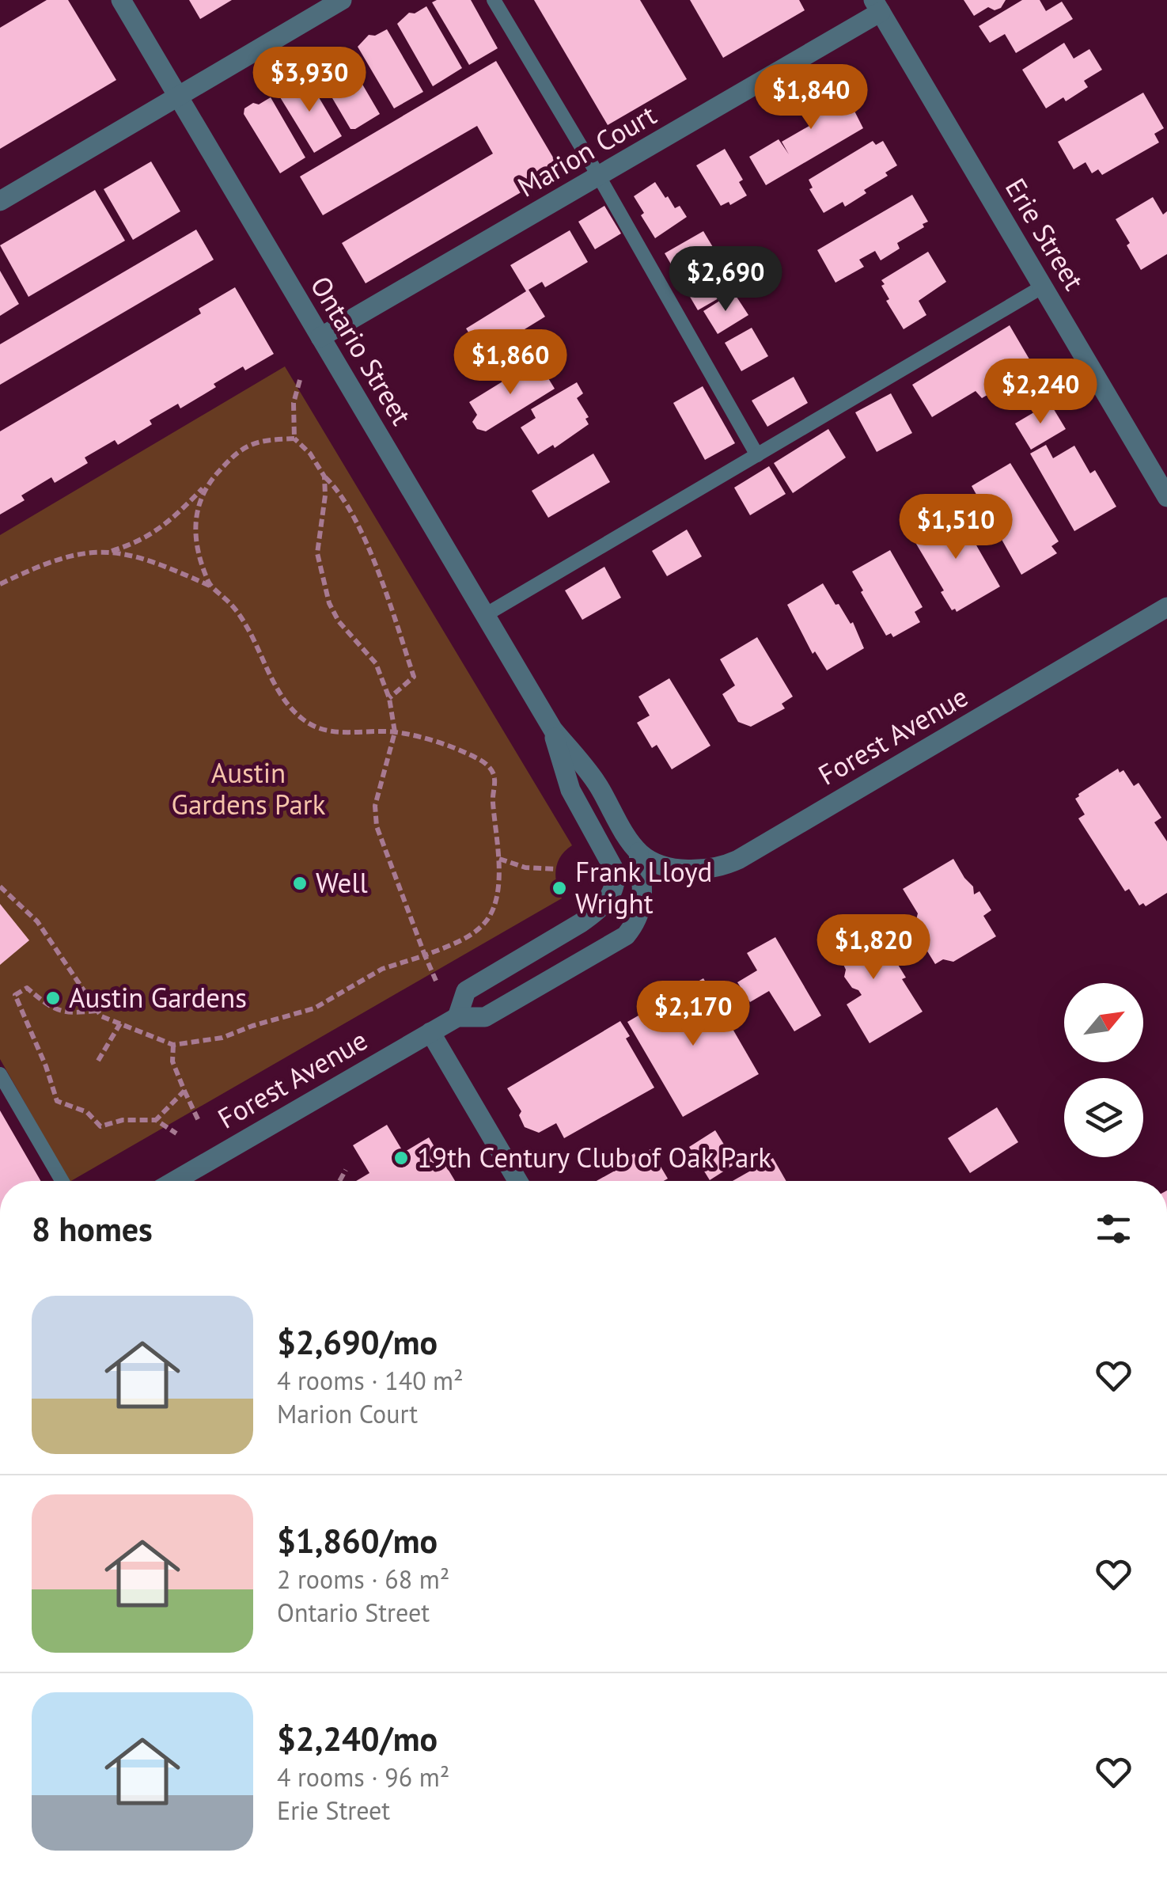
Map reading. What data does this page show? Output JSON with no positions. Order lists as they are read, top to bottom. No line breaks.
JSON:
{"streets":{"street":["Marion Court","Erie Street","Ontario Street","Forest Avenue"]},"crossings":[["Marion Court","Erie Street"],["Marion Court","Ontario Street"],["Ontario Street","Forest Avenue"]],"parks":["Austin Gardens Park"],"places":["Well","Frank Lloyd Wright","Austin Gardens","19th Century Club of Oak Park"],"north":"top right","page":{"price":["$3,930","$1,840","$2,690","$1,860","$2,240","$1,510","$1,820","$2,170"],"heading":"8 homes","list":[{"name":"$2,690/mo","note":"4 rooms · 140 m² · Marion Court"},{"name":"$1,860/mo","note":"2 rooms · 68 m² · Ontario Street"},{"name":"$2,240/mo","note":"4 rooms · 96 m² · Erie Street"}]}}
